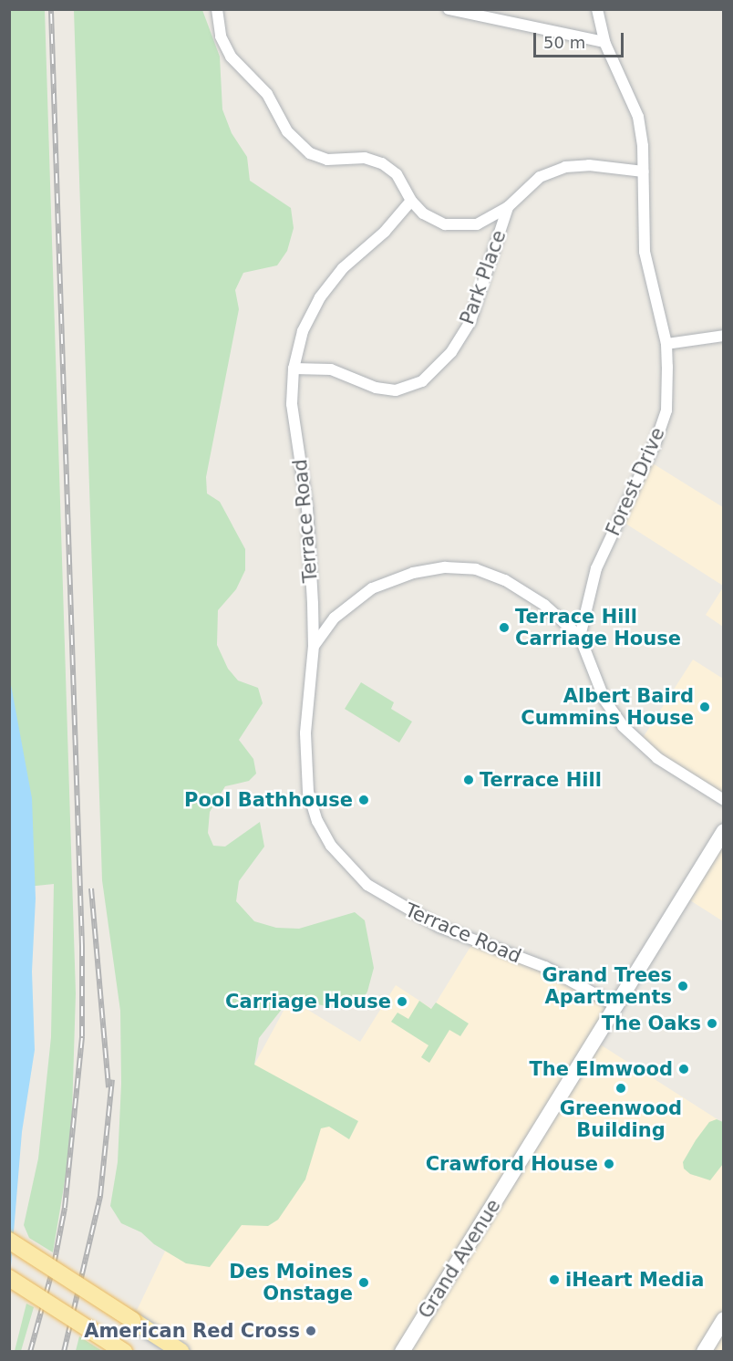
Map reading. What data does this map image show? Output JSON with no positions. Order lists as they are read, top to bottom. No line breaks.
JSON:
{"streets":{"main road":["Grand Avenue"],"street":["Park Place","Forest Drive","Terrace Road"]},"crossings":[["Park Place","Forest Drive"],["Park Place","Terrace Road"],["Terrace Road","Grand Avenue"]],"places":["Terrace Hill Carriage House","Albert Baird Cummins House","Terrace Hill","Pool Bathhouse","Grand Trees Apartments","Carriage House","The Oaks","The Elmwood","Greenwood Building","Crawford House","iHeart Media","Des Moines Onstage","American Red Cross"],"scale_bar":"50 m"}
